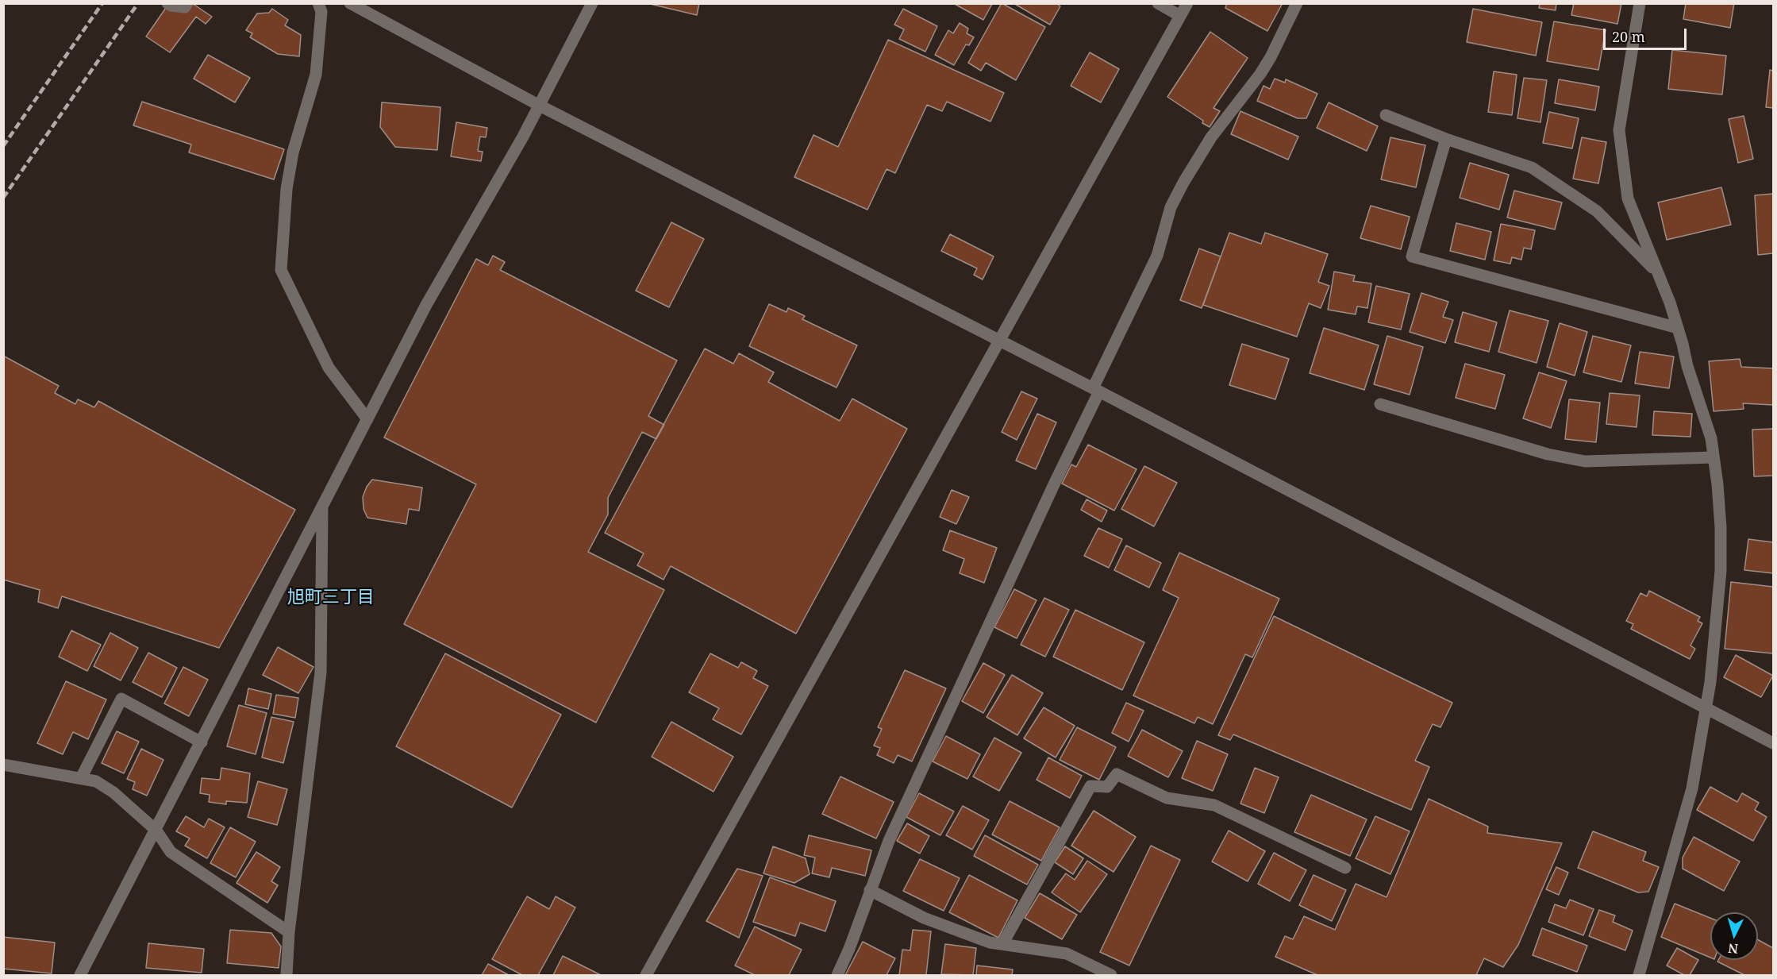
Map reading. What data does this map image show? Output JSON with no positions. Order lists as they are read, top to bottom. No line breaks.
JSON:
{"districts":["旭町三丁目"],"scale_bar":"20 m","north":"bottom"}
